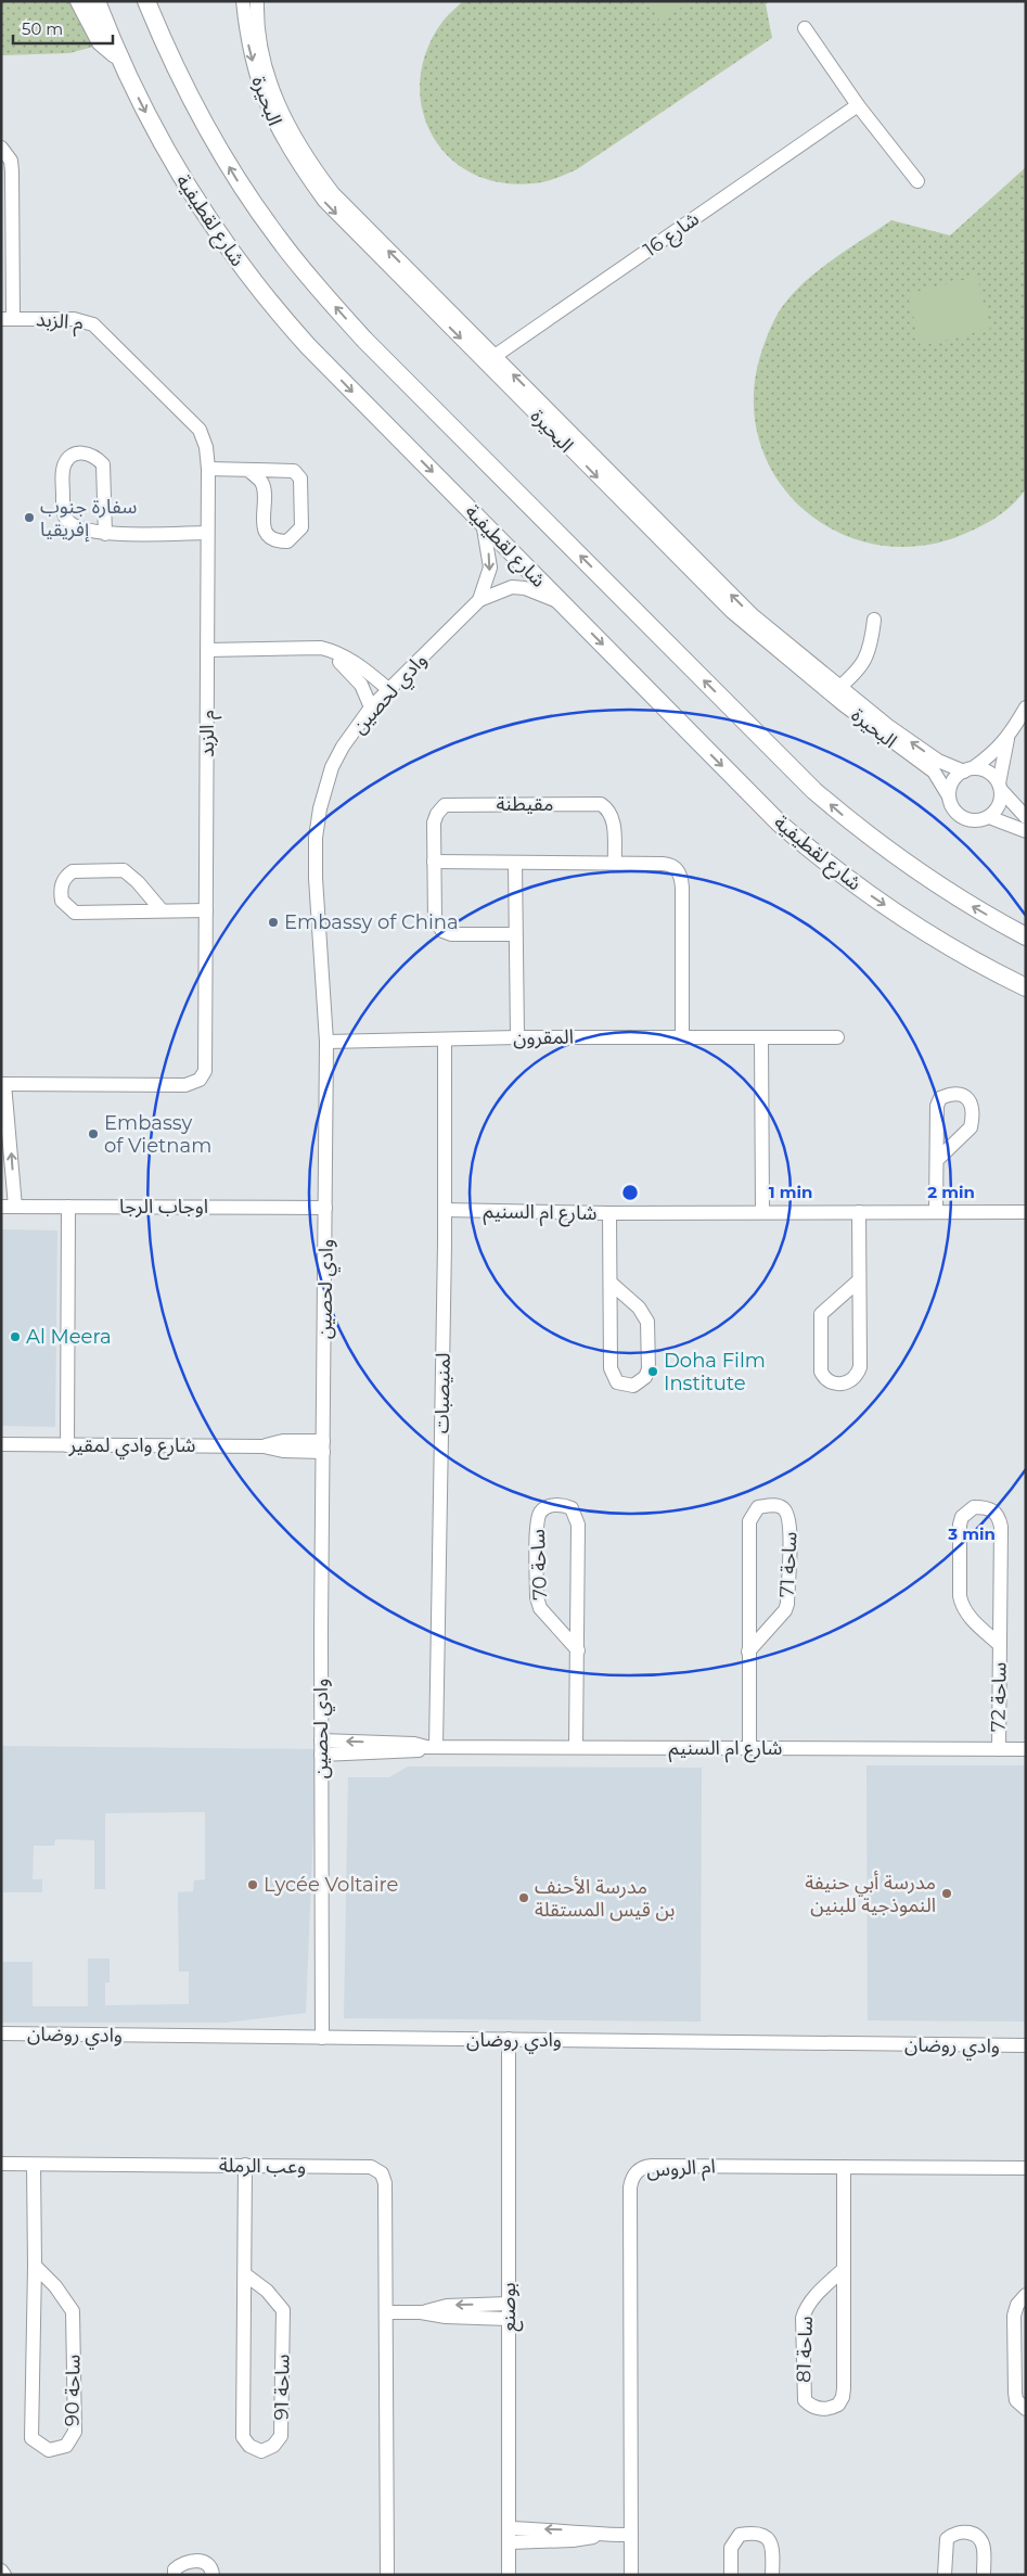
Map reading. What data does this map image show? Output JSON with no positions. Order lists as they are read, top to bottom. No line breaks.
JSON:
{"streets":{"street":["البحيرة","شارع لقطيفية","شارع 16","م الزبد","وادي لحصين","مقيطنة","المقرون","اوجاب الرجا","شارع ام السنيم","لمنيصبات","شارع وادي لمقير","ساحة 70","ساحة 71","ساحة 72","وادي روضان","وعب الرملة","ام الروس","بوصنع","ساحة 81","ساحة 91","ساحة 90"]},"crossings":[["البحيرة","شارع 16"],["شارع لقطيفية","وادي لحصين"],["وادي لحصين","المقرون"],["وادي لحصين","اوجاب الرجا"],["وادي لحصين","شارع ام السنيم"],["وادي لحصين","شارع وادي لمقير"],["وادي لحصين","وادي روضان"],["المقرون","لمنيصبات"],["شارع ام السنيم","لمنيصبات"],["شارع ام السنيم","ساحة 70"],["شارع ام السنيم","ساحة 71"],["شارع ام السنيم","ساحة 72"],["وادي روضان","بوصنع"],["وعب الرملة","ساحة 91"],["وعب الرملة","ساحة 90"],["ام الروس","ساحة 81"]],"places":["سفارة جنوب إفريقيا","Embassy of China","Embassy of Vietnam","Al Meera","Doha Film Institute","Lycée Voltaire","مدرسة أبي حنيفة النموذجية للبنين","مدرسة الأحنف بن قيس المستقلة"],"scale_bar":"50 m","rings":["1 min","2 min","3 min"]}
